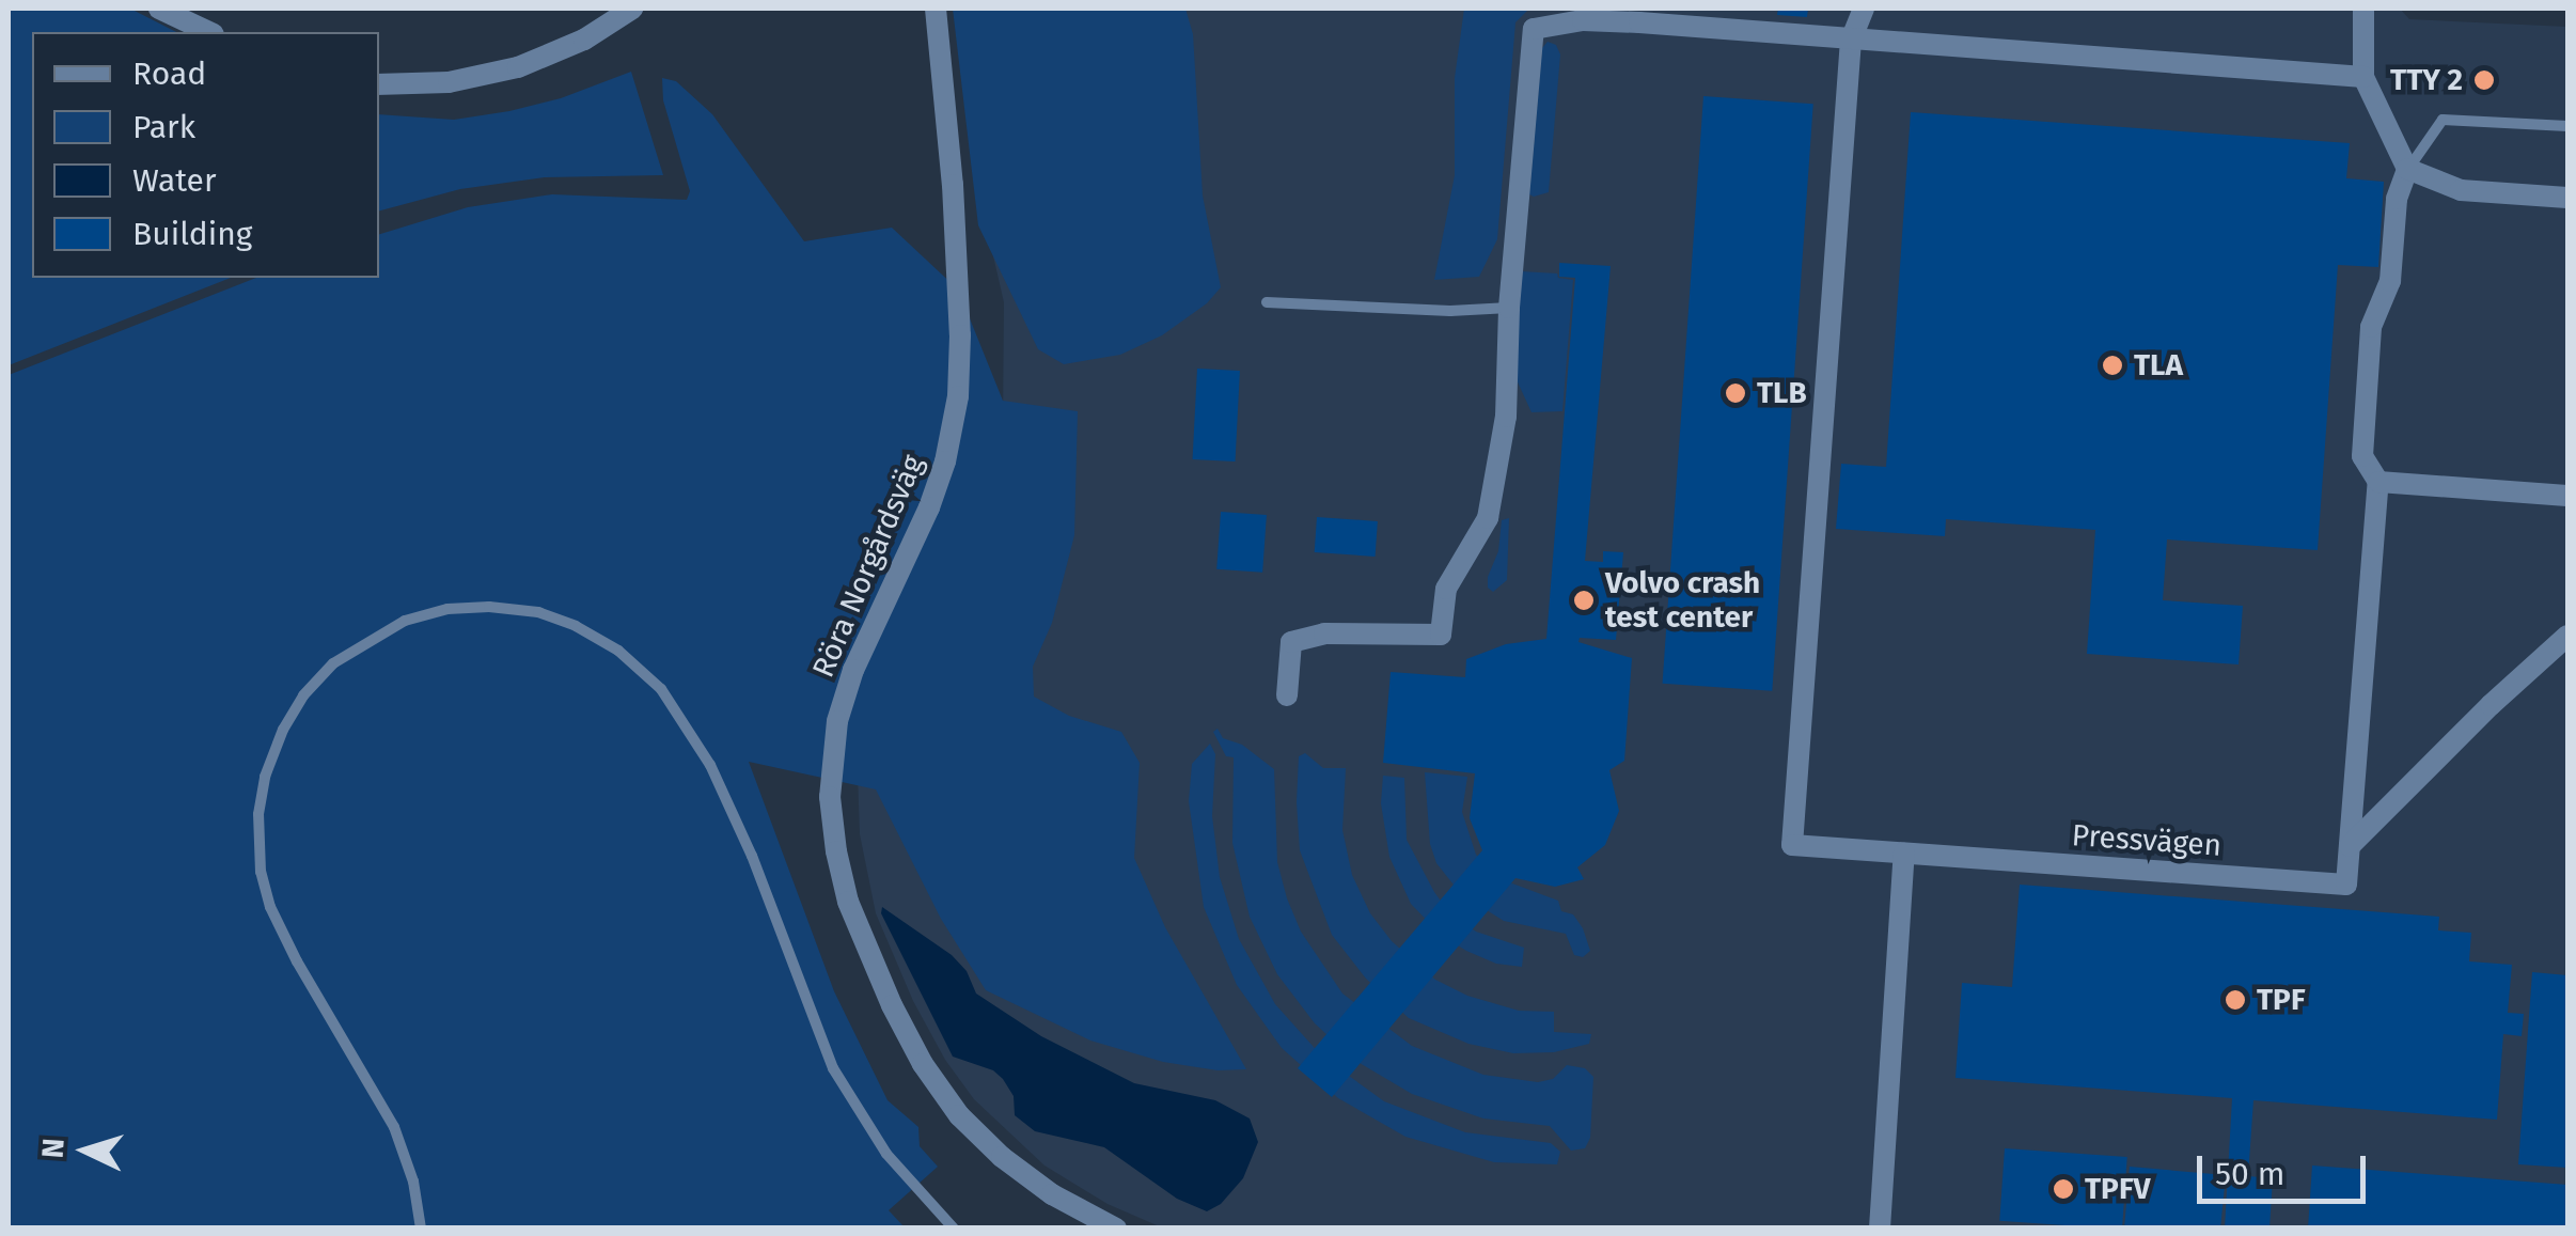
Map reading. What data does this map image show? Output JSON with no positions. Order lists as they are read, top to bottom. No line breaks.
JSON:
{"streets":{"street":["Röra Norgårdsväg","Pressvägen"]},"places":["TTY 2","TLA","TLB","Volvo crash test center","TPF","TPFV"],"legend":["Road","Park","Water","Building"],"scale_bar":"50 m","north":"left"}
